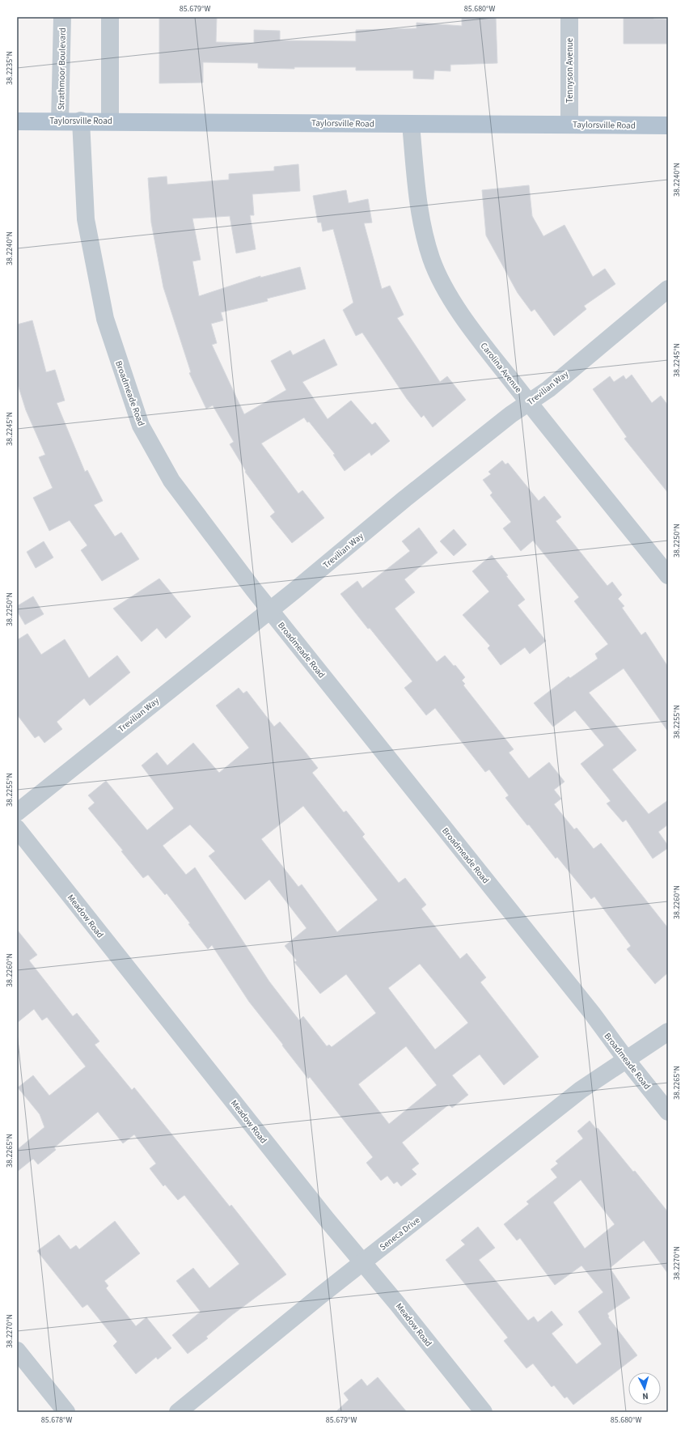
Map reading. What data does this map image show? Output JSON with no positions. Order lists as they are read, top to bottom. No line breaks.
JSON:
{"streets":{"main road":["Taylorsville Road"],"street":["Strathmoor Boulevard","Tennyson Avenue","Carolina Avenue","Trevilian Way","Broadmeade Road","Meadow Road","Seneca Drive"]},"crossings":[["Strathmoor Boulevard","Taylorsville Road"],["Tennyson Avenue","Taylorsville Road"],["Taylorsville Road","Carolina Avenue"],["Taylorsville Road","Broadmeade Road"],["Carolina Avenue","Trevilian Way"],["Trevilian Way","Broadmeade Road"],["Broadmeade Road","Seneca Drive"],["Meadow Road","Seneca Drive"]],"north":"bottom","coordinates":["85.679°W","85.680°W","38.2235°N","38.2240°N","38.2245°N","38.2250°N","38.2255°N","38.2260°N","38.2265°N","38.2270°N","85.678°W"]}
